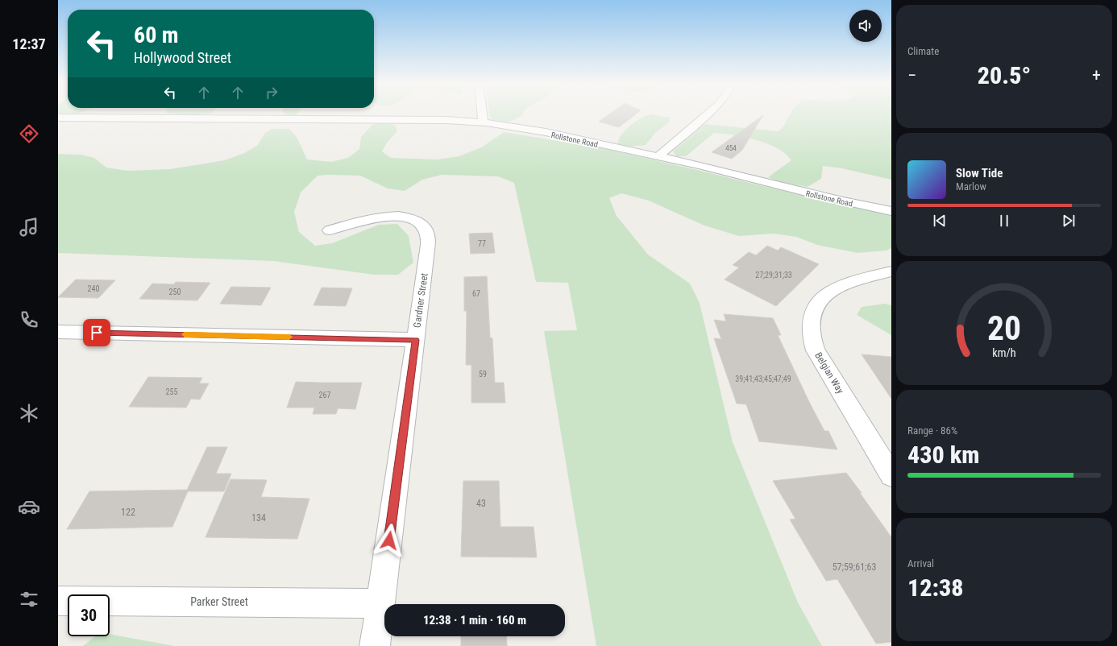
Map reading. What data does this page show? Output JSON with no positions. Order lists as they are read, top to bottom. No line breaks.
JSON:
{"streets":{"street":["Rollstone Road","Gardner Street","Belgian Way","Parker Street"]},"crossings":[["Gardner Street","Parker Street"]],"house_numbers":["454","77","27;29;31;33","240","250","67","59","39;41;43;45;47;49","255","267","43","122","134","57;59;61;63"],"page":{"tabs":"12:37","tile":["Climate",["Range · 86%","430 km"],["Arrival","12:38"]],"turn":["60 m","Hollywood Street"],"heat":["−","20.5°","+"],"song":["Slow Tide","Marlow"],"limit":"30","trip":"12:38 · 1 min · 160 m","gauge":["20","km/h"]}}
